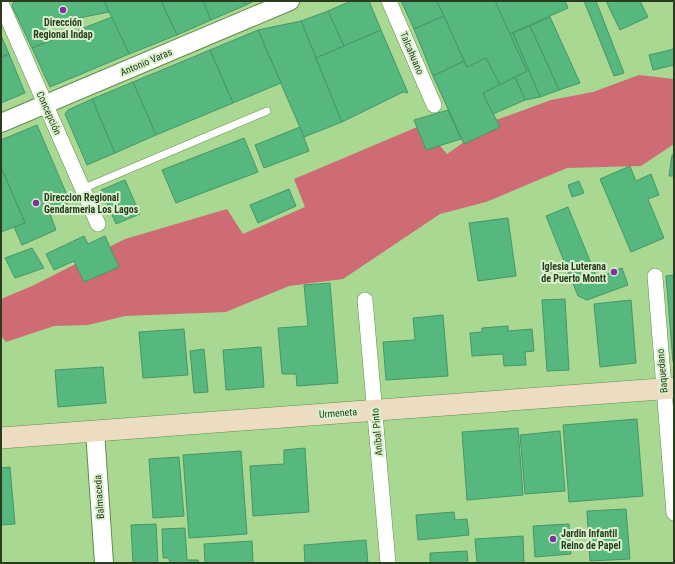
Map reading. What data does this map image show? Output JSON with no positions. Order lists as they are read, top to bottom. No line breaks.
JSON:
{"streets":{"main road":["Urmeneta"],"street":["Talcahuano","Antonio Varas","Concepción","Baquedano","Aníbal Pinto","Balmaceda"]},"crossings":[["Antonio Varas","Concepción"],["Baquedano","Urmeneta"],["Urmeneta","Aníbal Pinto"],["Urmeneta","Balmaceda"]],"places":["Dirección Regional Indap","Direccion Regional Gendarmeria Los Lagos","Iglesia Luterana de Puerto Montt","Jardin Infantil Reino de Papel"]}
